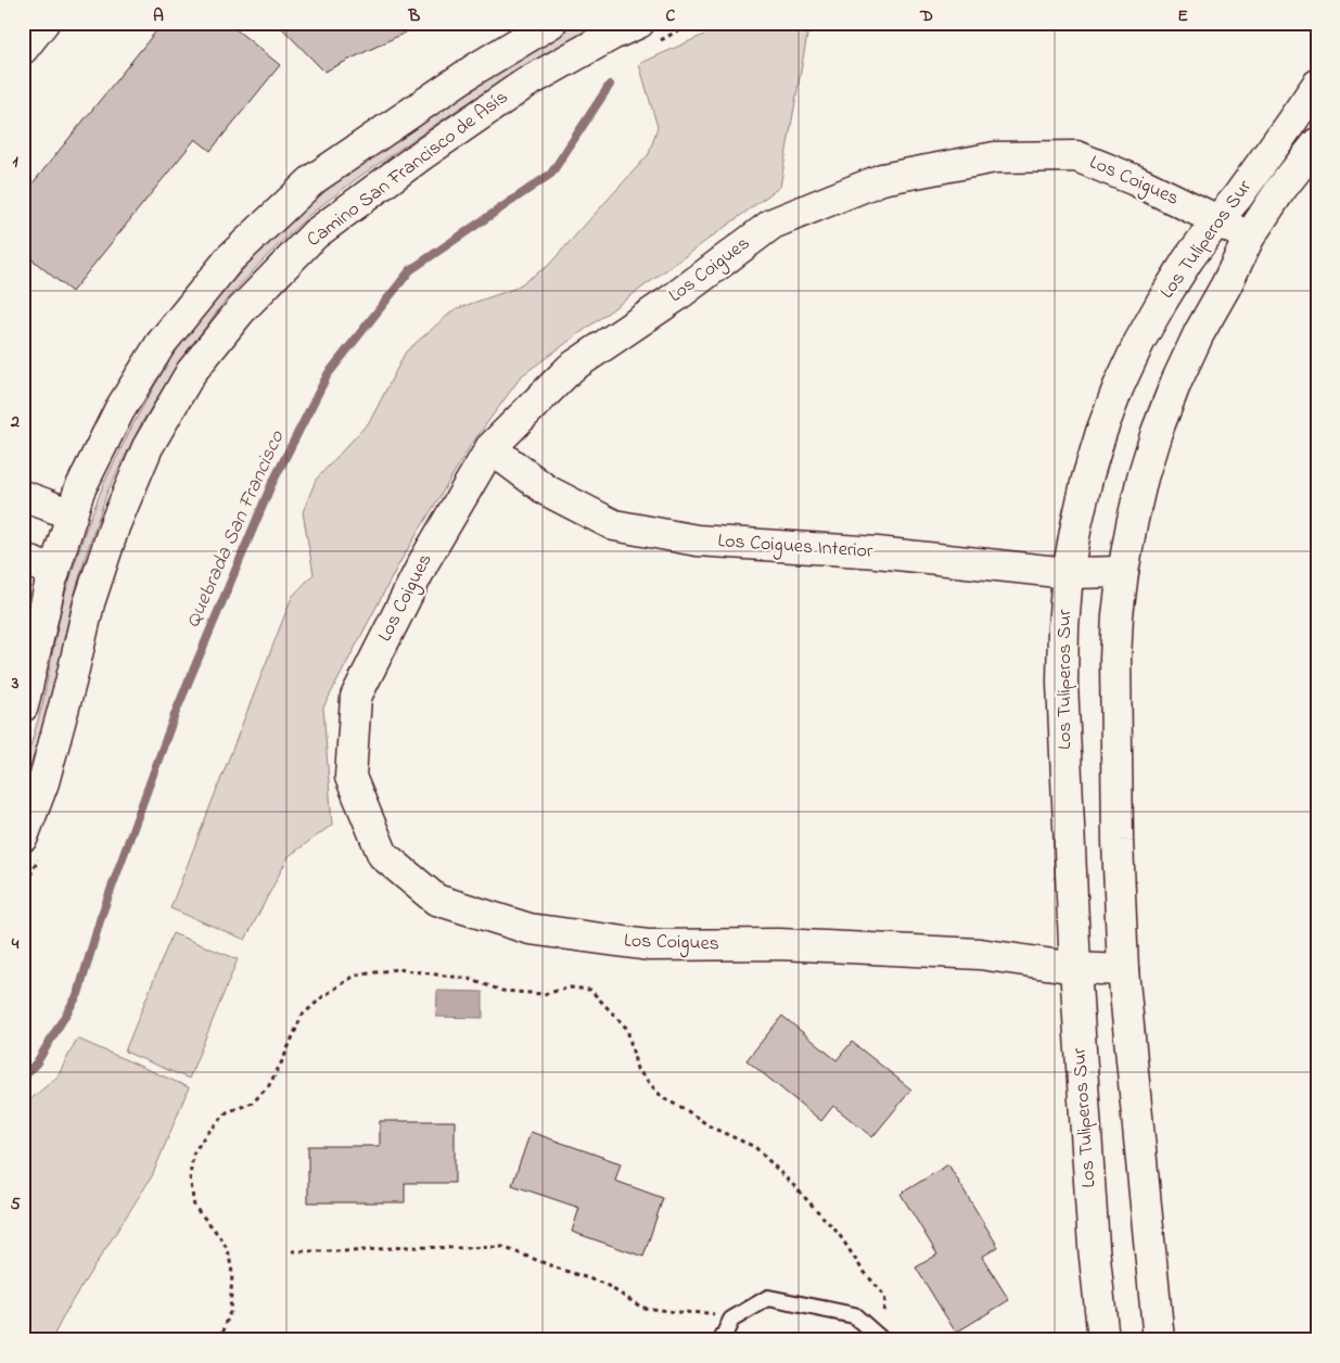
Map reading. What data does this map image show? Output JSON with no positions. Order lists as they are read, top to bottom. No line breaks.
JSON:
{"streets":{"street":["Camino San Francisco de Asís","Los Coigues","Los Tuliperos Sur","Los Coigues Interior"]},"crossings":[["Los Coigues","Los Tuliperos Sur"],["Los Coigues","Los Coigues Interior"],["Los Tuliperos Sur","Los Coigues Interior"]],"water":["Quebrada San Francisco"],"grid":{"columns":["A","B","C","D","E"],"rows":["1","2","3","4","5"]}}
